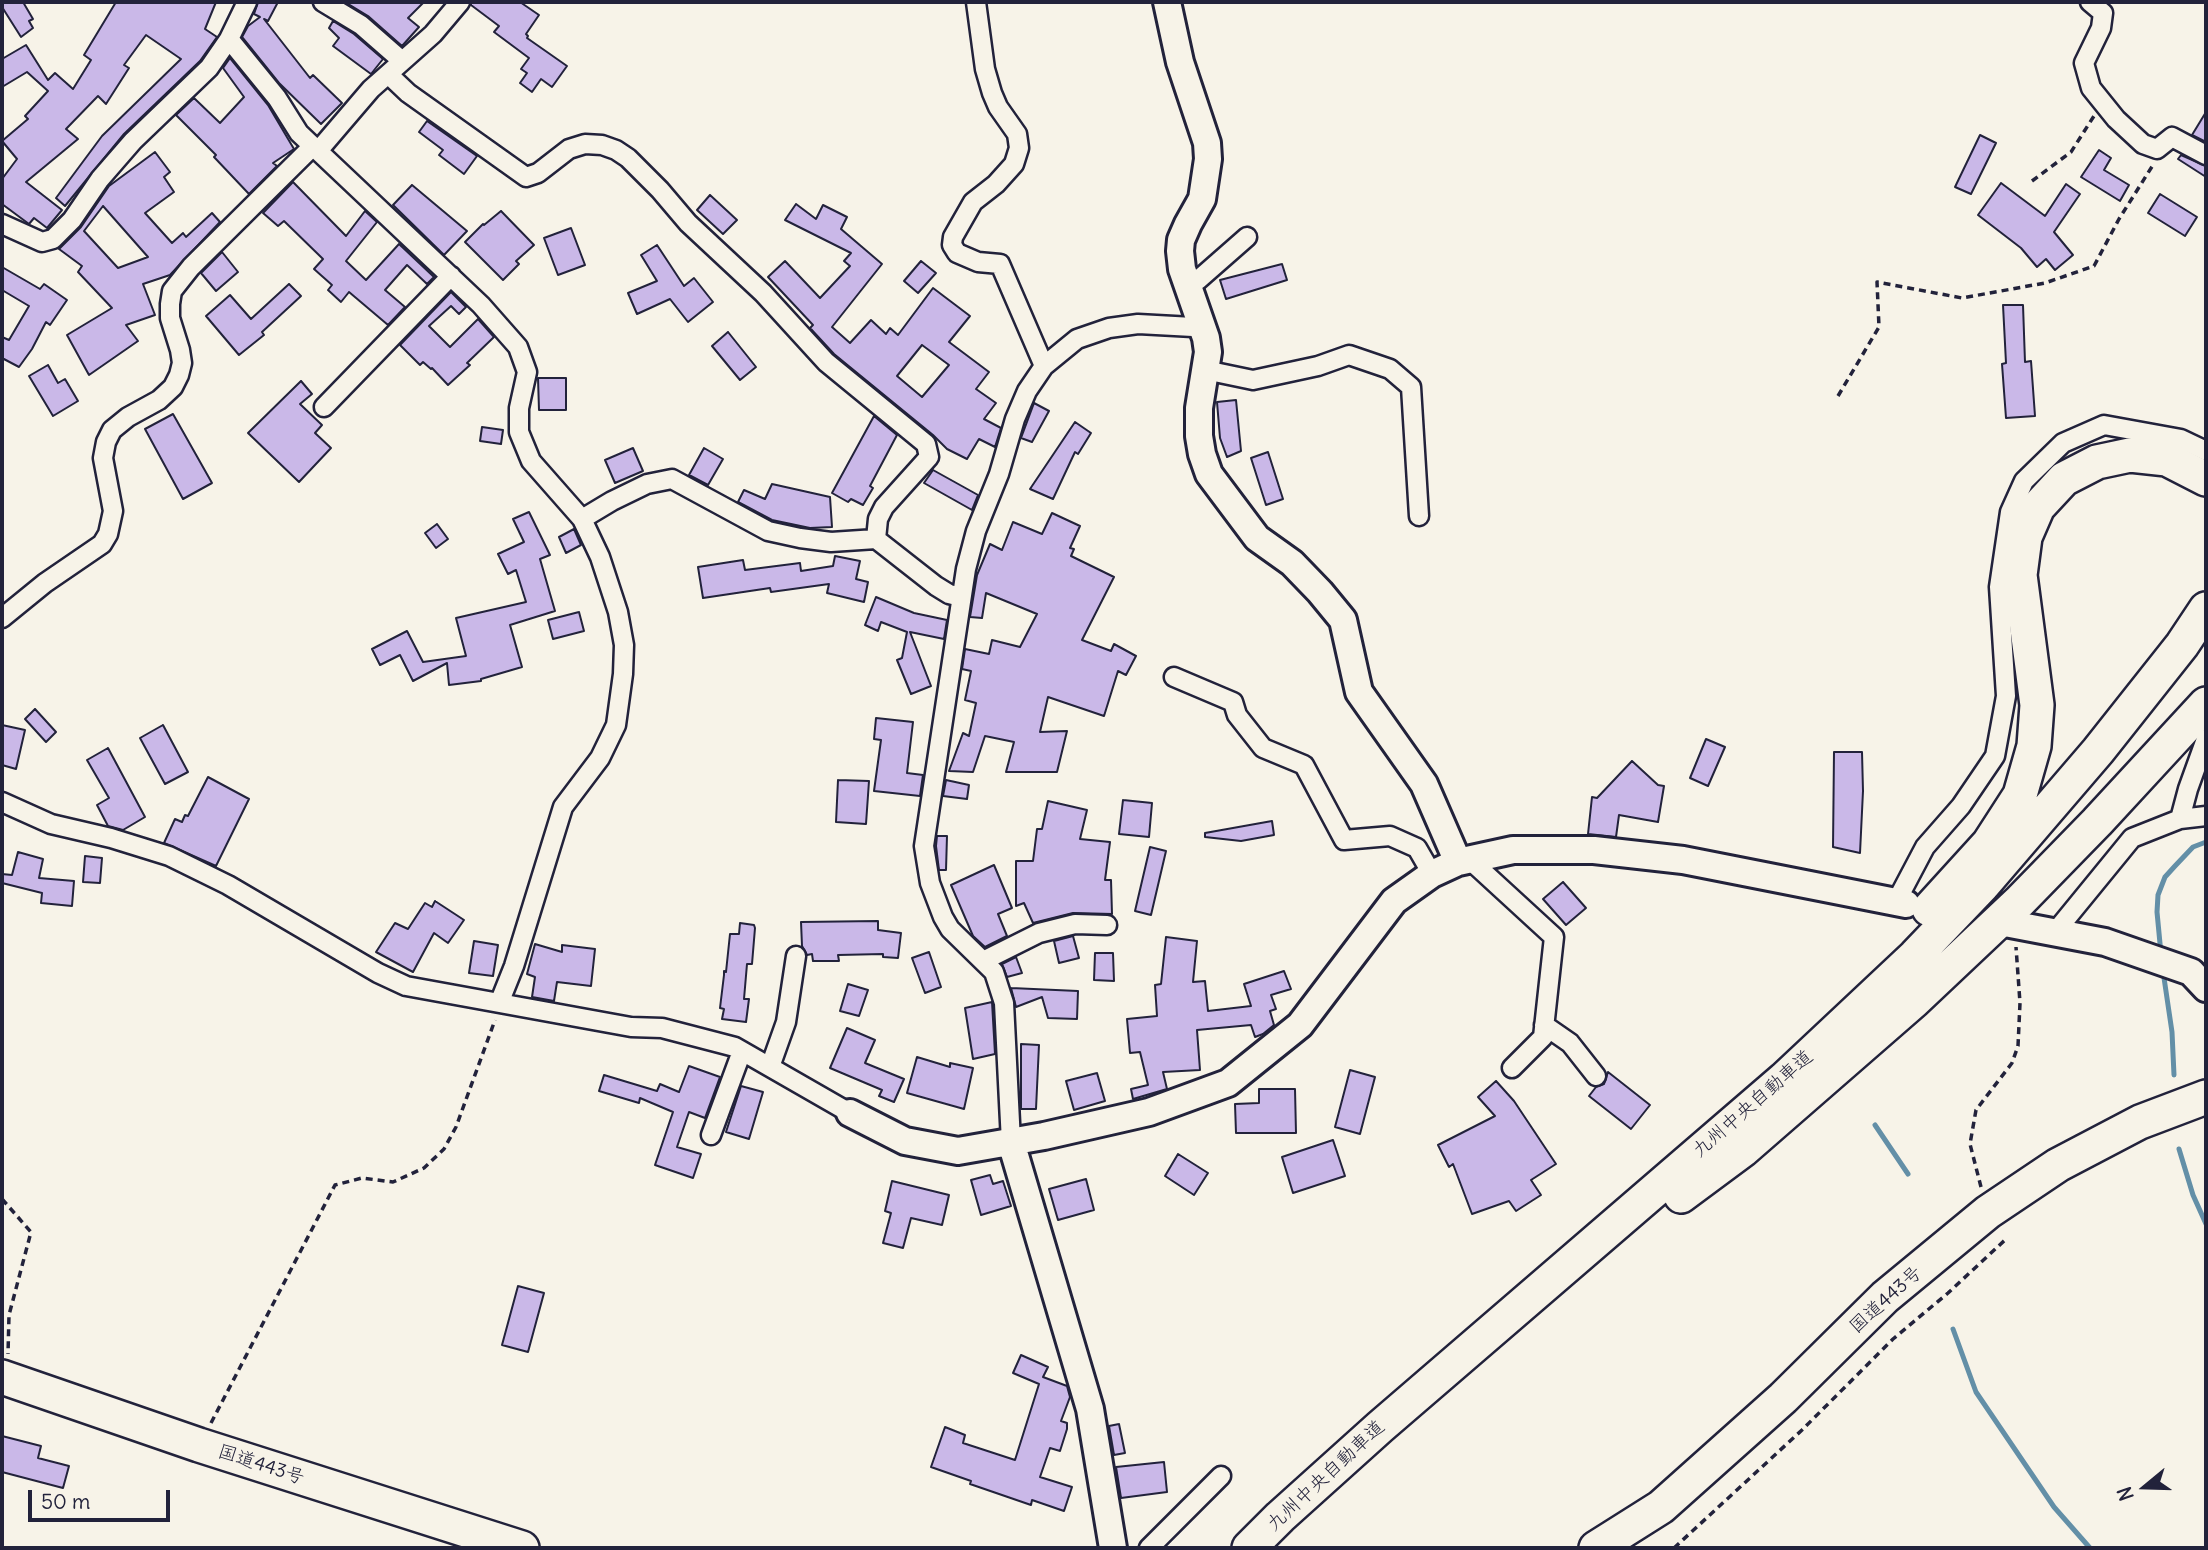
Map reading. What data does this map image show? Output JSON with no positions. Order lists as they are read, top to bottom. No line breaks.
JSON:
{"streets":{"highway":["九州中央自動車道","国道443号"]},"scale_bar":"50 m","north":"left"}
